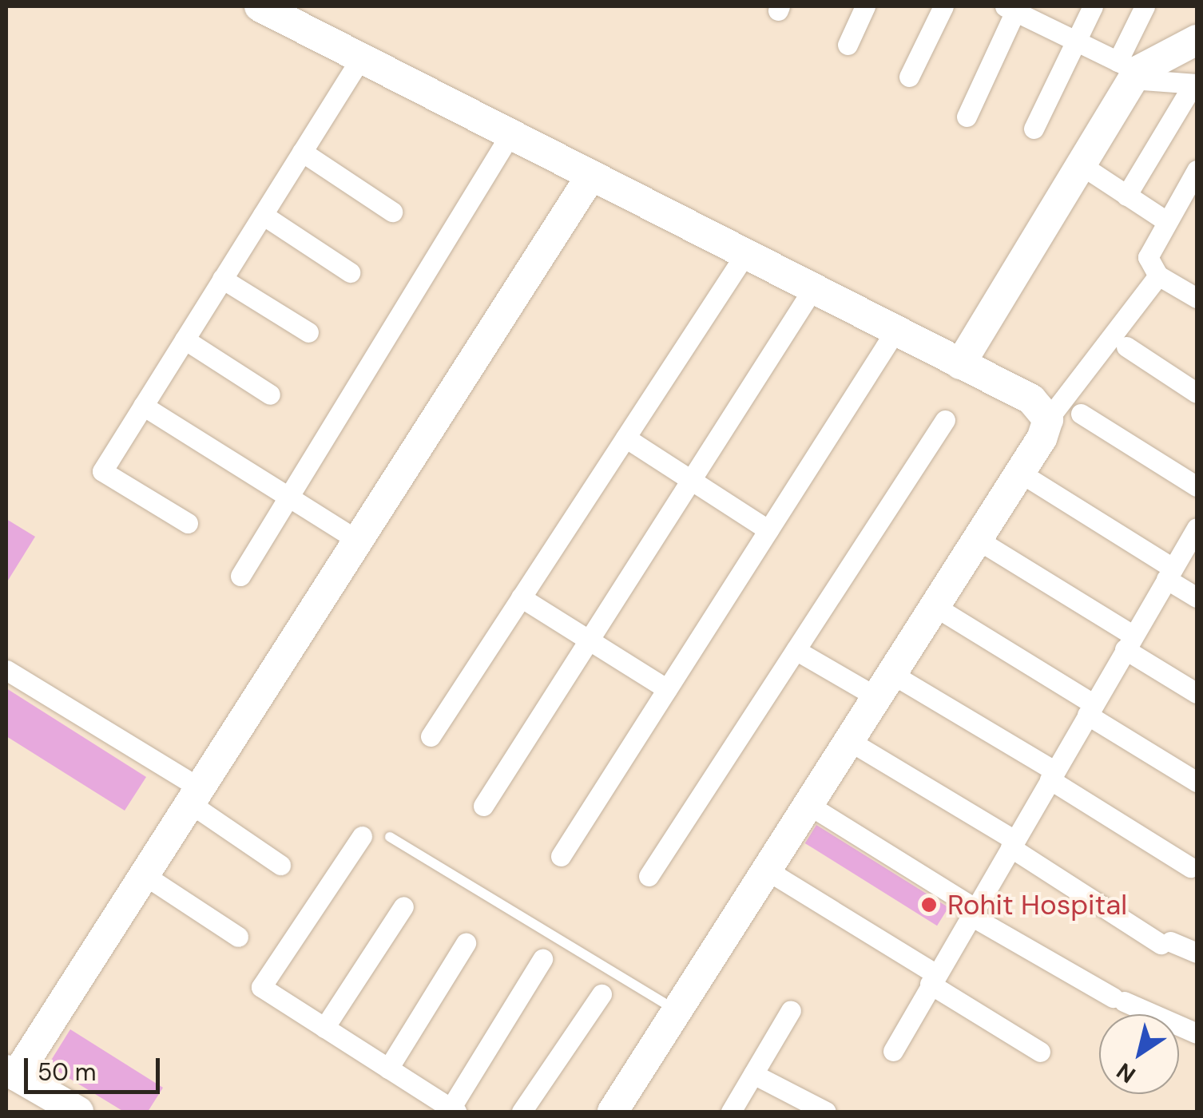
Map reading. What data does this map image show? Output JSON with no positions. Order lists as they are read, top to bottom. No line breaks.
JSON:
{"places":["Rohit Hospital"],"scale_bar":"50 m","north":"bottom left"}
